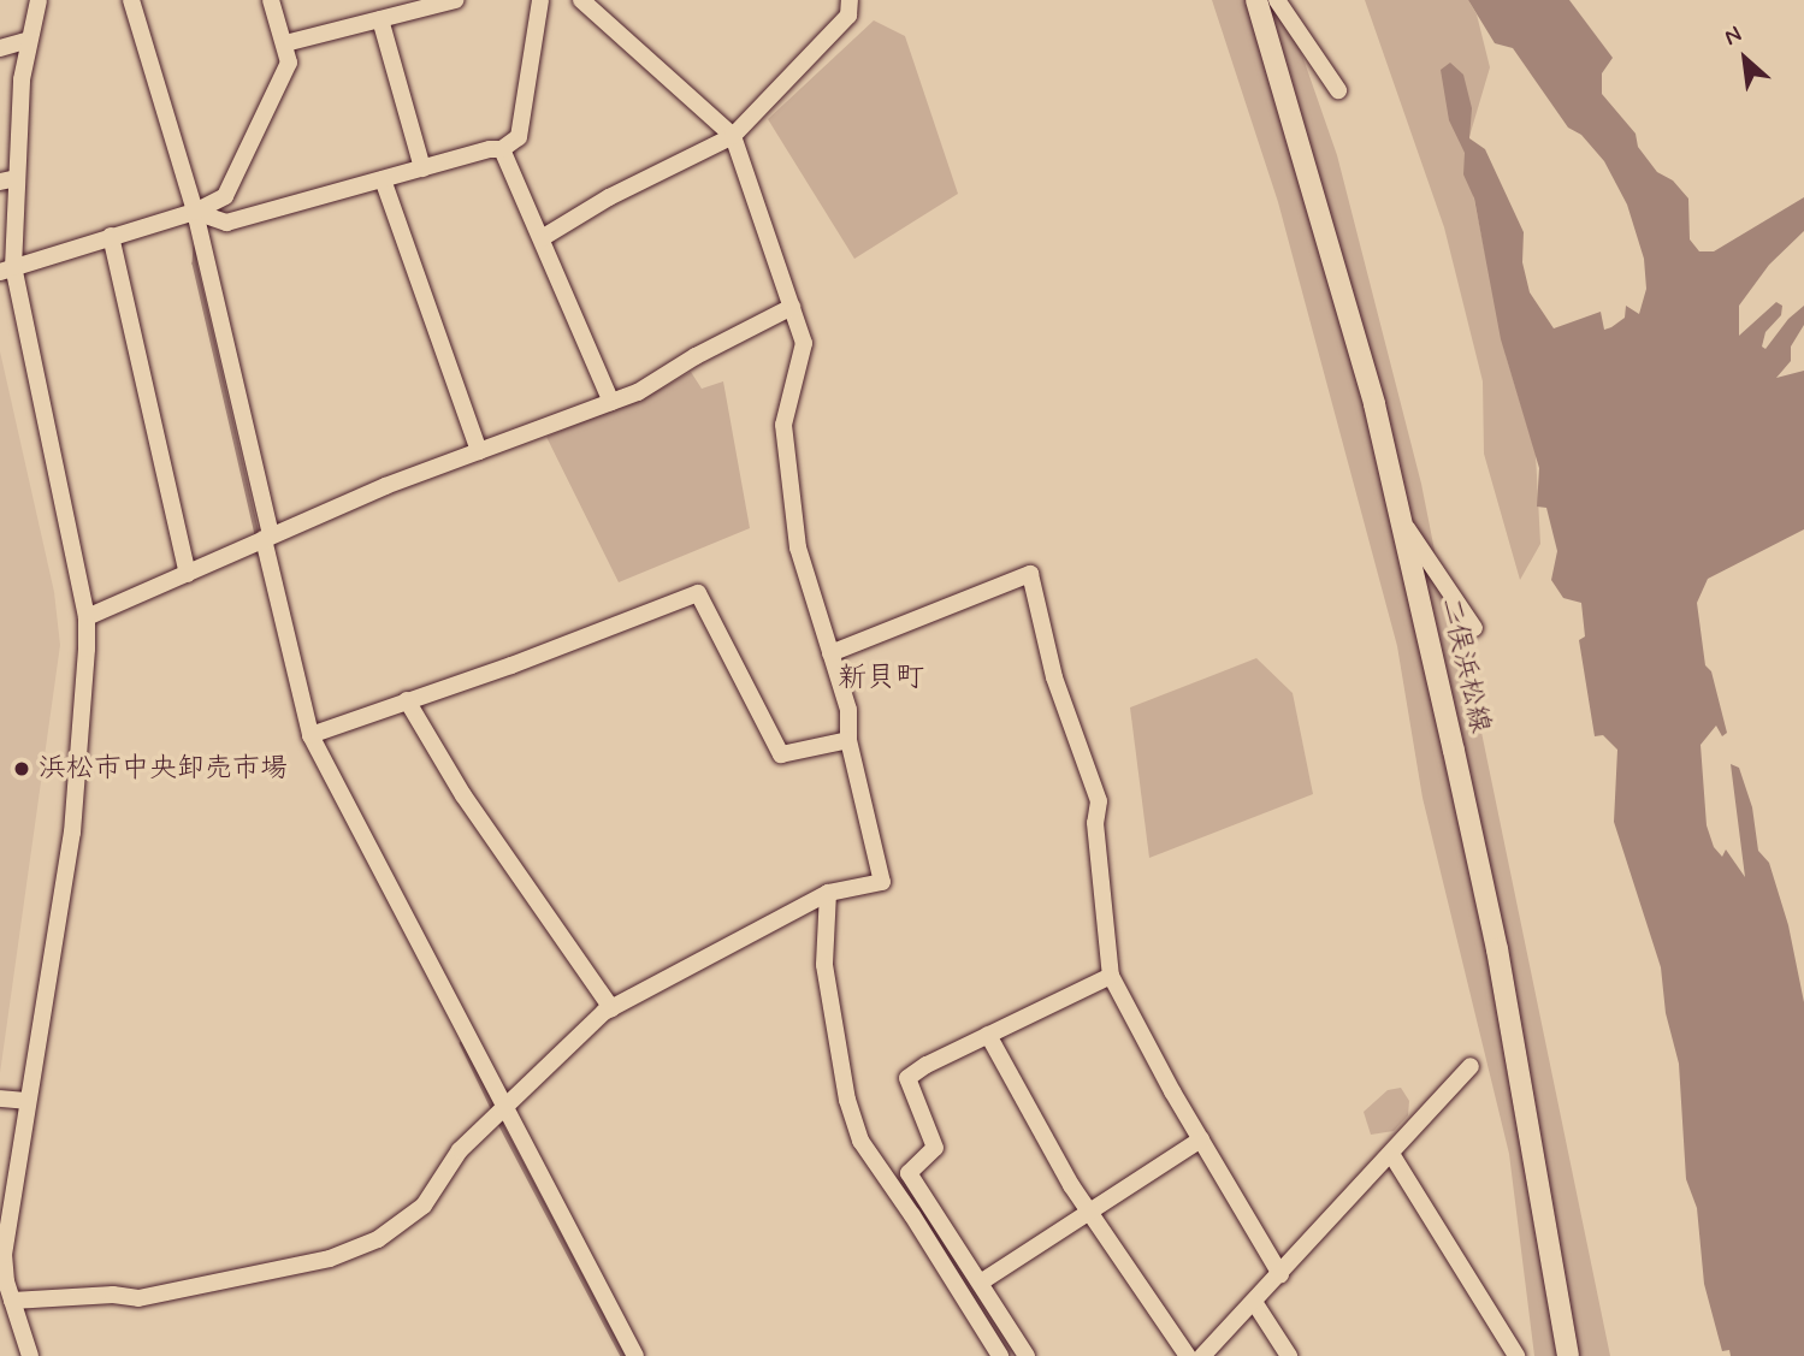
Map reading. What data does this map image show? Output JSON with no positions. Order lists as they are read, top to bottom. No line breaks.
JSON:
{"streets":{"main road":["二俣浜松線"]},"districts":["新貝町"],"places":["浜松市中央卸売市場"],"north":"top left"}
